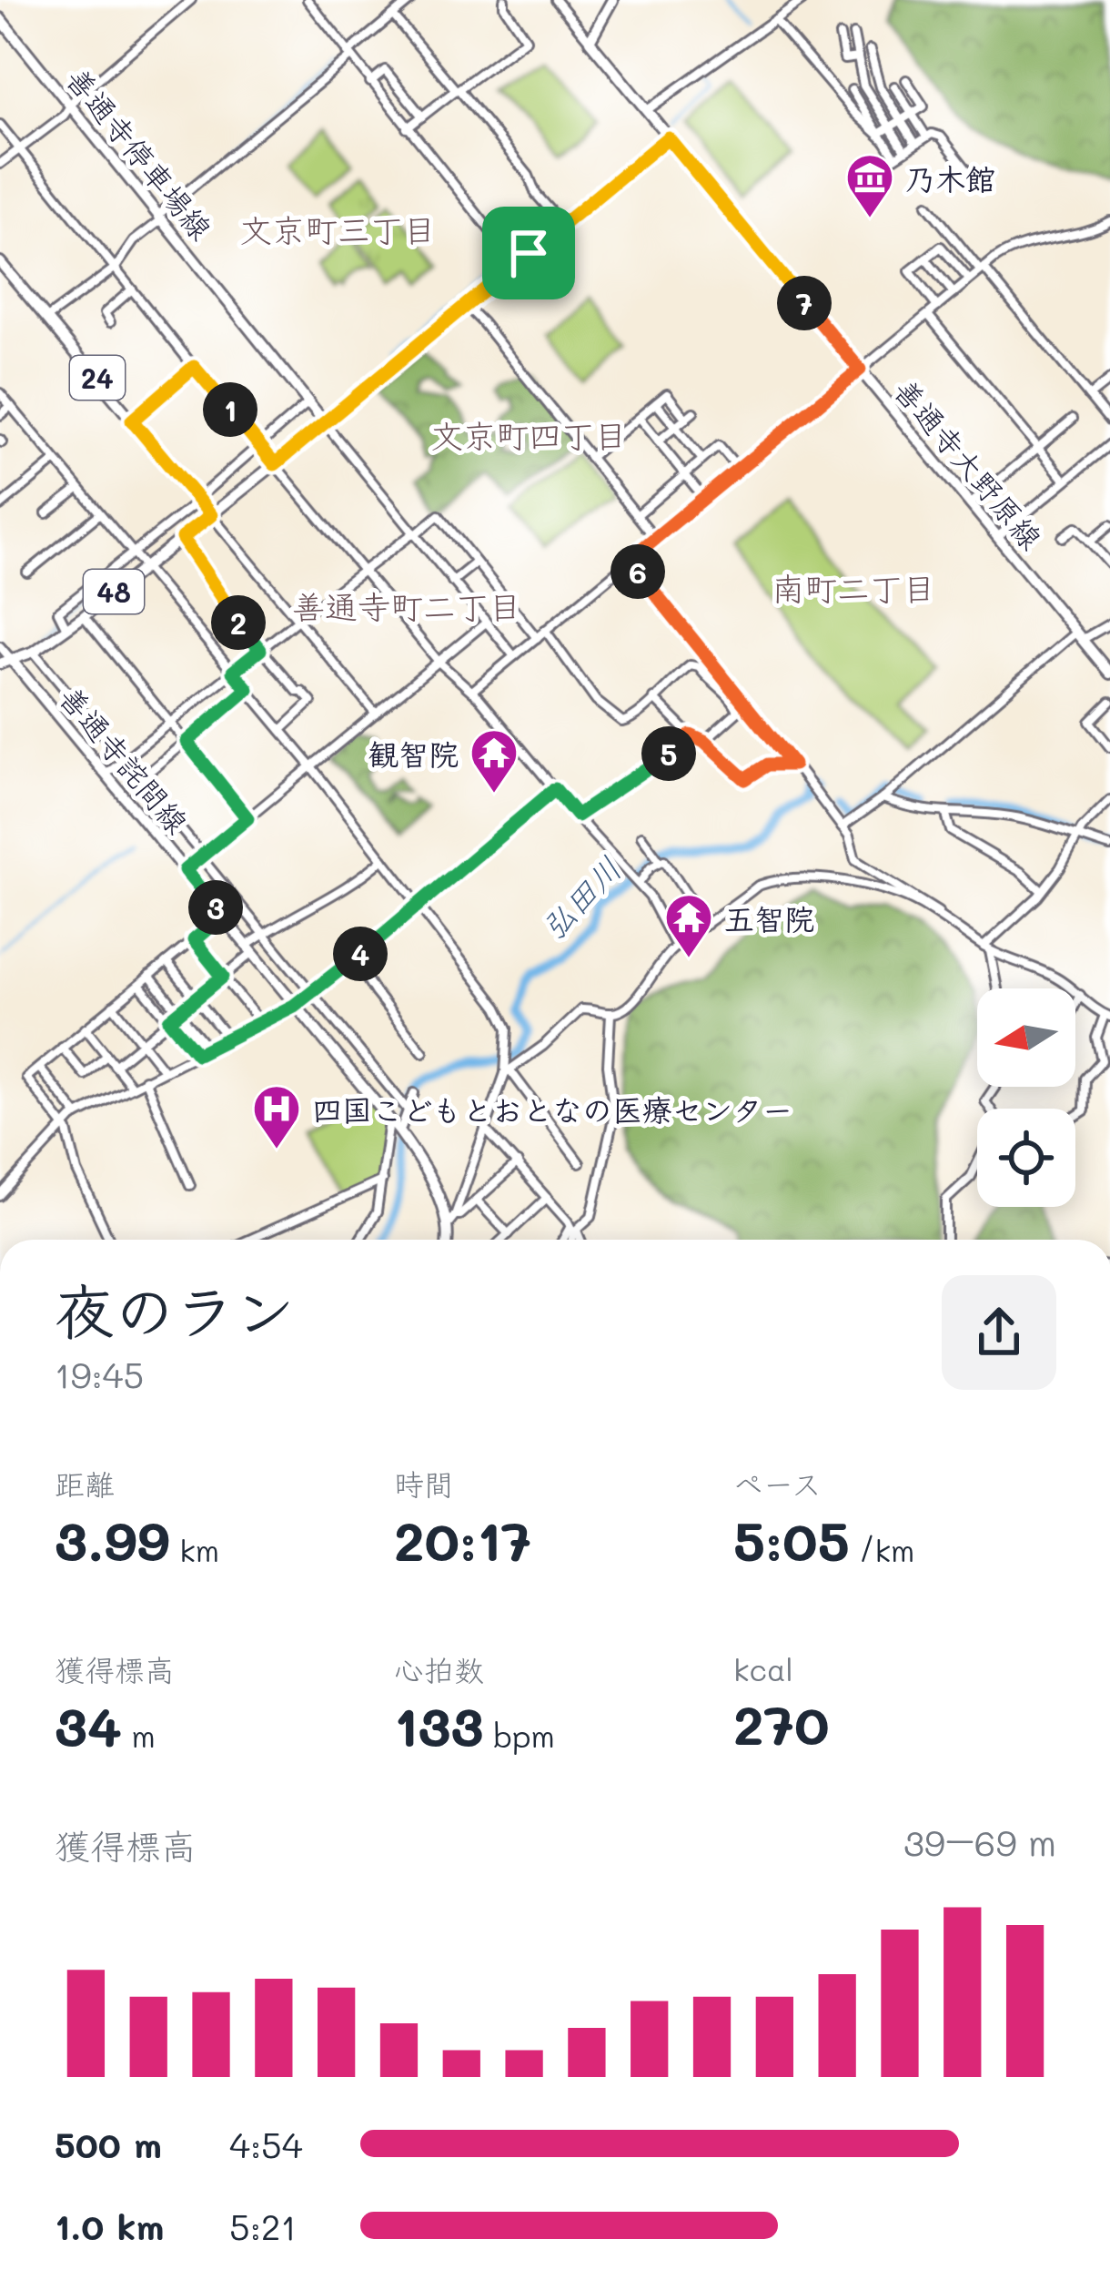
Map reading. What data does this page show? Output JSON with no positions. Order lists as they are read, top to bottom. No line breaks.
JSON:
{"streets":{"main road":["善通寺停車場線","24","善通寺大野原線","48","善通寺詫間線"]},"crossings":[["24","48"],["48","善通寺詫間線"]],"districts":["文京町三丁目","文京町四丁目","南町二丁目","善通寺町二丁目"],"water":["弘田川"],"places":{"museum":["乃木館"],"temple":["観智院","五智院"],"hospital":["四国こどもとおとなの医療センター"]},"north":"left","page":{"pins":["7","1","6","2","5","3","4"],"heading":["夜のラン","19:45"],"stats":[["距離","3.99 km"],["時間","20:17"],["ペース","5:05 /km"],["獲得標高","34 m"],["心拍数","133 bpm"],["kcal","270"]],"chart":["獲得標高","39–69 m"],"list":[{"name":"500 m","note":"4:54"},{"name":"1.0 km","note":"5:21"}]}}
